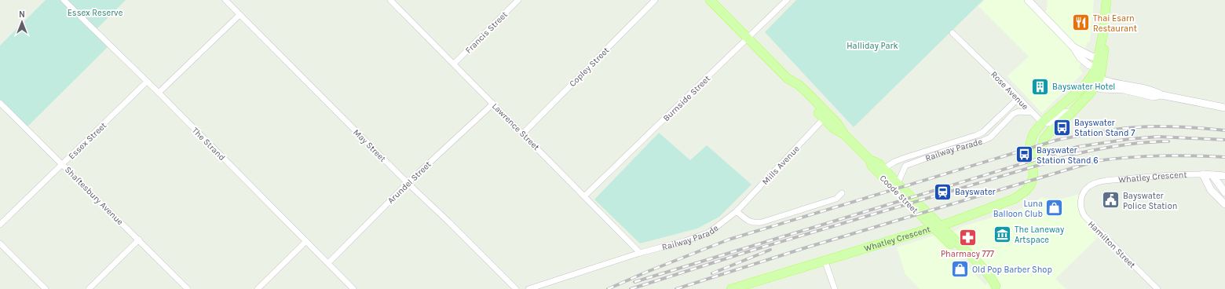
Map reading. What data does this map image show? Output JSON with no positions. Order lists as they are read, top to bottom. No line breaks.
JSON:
{"streets":{"main road":["Whatley Crescent","Coode Street"],"street":["Francis Street","Copley Street","Rose Avenue","Burnside Street","Lawrence Street","Essex Street","The Strand","May Street","Railway Parade","Mills Avenue","Arundel Street","Shaftesbury Avenue","Hamilton Street"]},"crossings":[["Francis Street","Lawrence Street"],["Copley Street","Lawrence Street"],["Rose Avenue","Railway Parade"],["Rose Avenue","Whatley Crescent"],["Burnside Street","Lawrence Street"],["Burnside Street","Coode Street"],["Lawrence Street","Railway Parade"],["Lawrence Street","Arundel Street"],["Essex Street","The Strand"],["Essex Street","Shaftesbury Avenue"],["The Strand","Arundel Street"],["May Street","Arundel Street"],["Railway Parade","Mills Avenue"],["Railway Parade","Coode Street"],["Mills Avenue","Coode Street"],["Whatley Crescent","Coode Street"],["Whatley Crescent","Hamilton Street"]],"parks":["Essex Reserve","Halliday Park"],"places":{"restaurant":["Thai Esarn Restaurant"],"building":["Bayswater Hotel"],"bus stop":["Bayswater Station Stand 7","Bayswater Station Stand 6"],"station":["Bayswater"],"public building":["Bayswater Police Station"],"shop":["Luna Balloon Club","Old Pop Barber Shop"],"museum":["The Laneway Artspace"],"pharmacy":["Pharmacy 777"]},"north":"top"}
